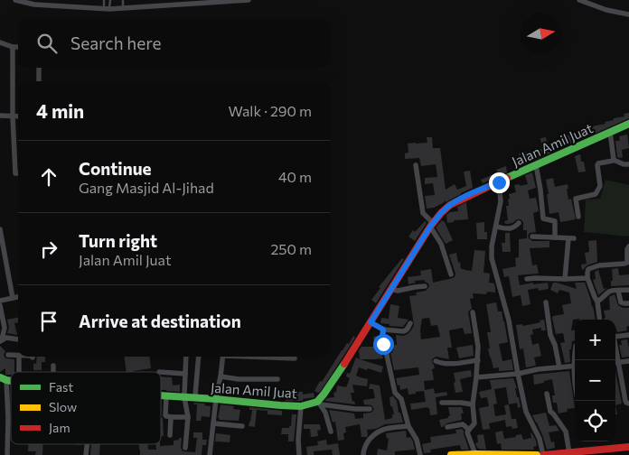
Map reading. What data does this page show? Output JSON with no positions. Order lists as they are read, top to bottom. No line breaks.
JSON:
{"streets":{"street":["Jalan Amil Juat"]},"legend":["Fast","Slow","Jam"],"north":"right","page":{"search":"Search here","heading":["4 min","Walk · 290 m"],"list":[["Continue","Gang Masjid Al-Jihad","40 m"],["Turn right","Jalan Amil Juat","250 m"],"Arrive at destination"],"map_buttons":["+","−"]}}
